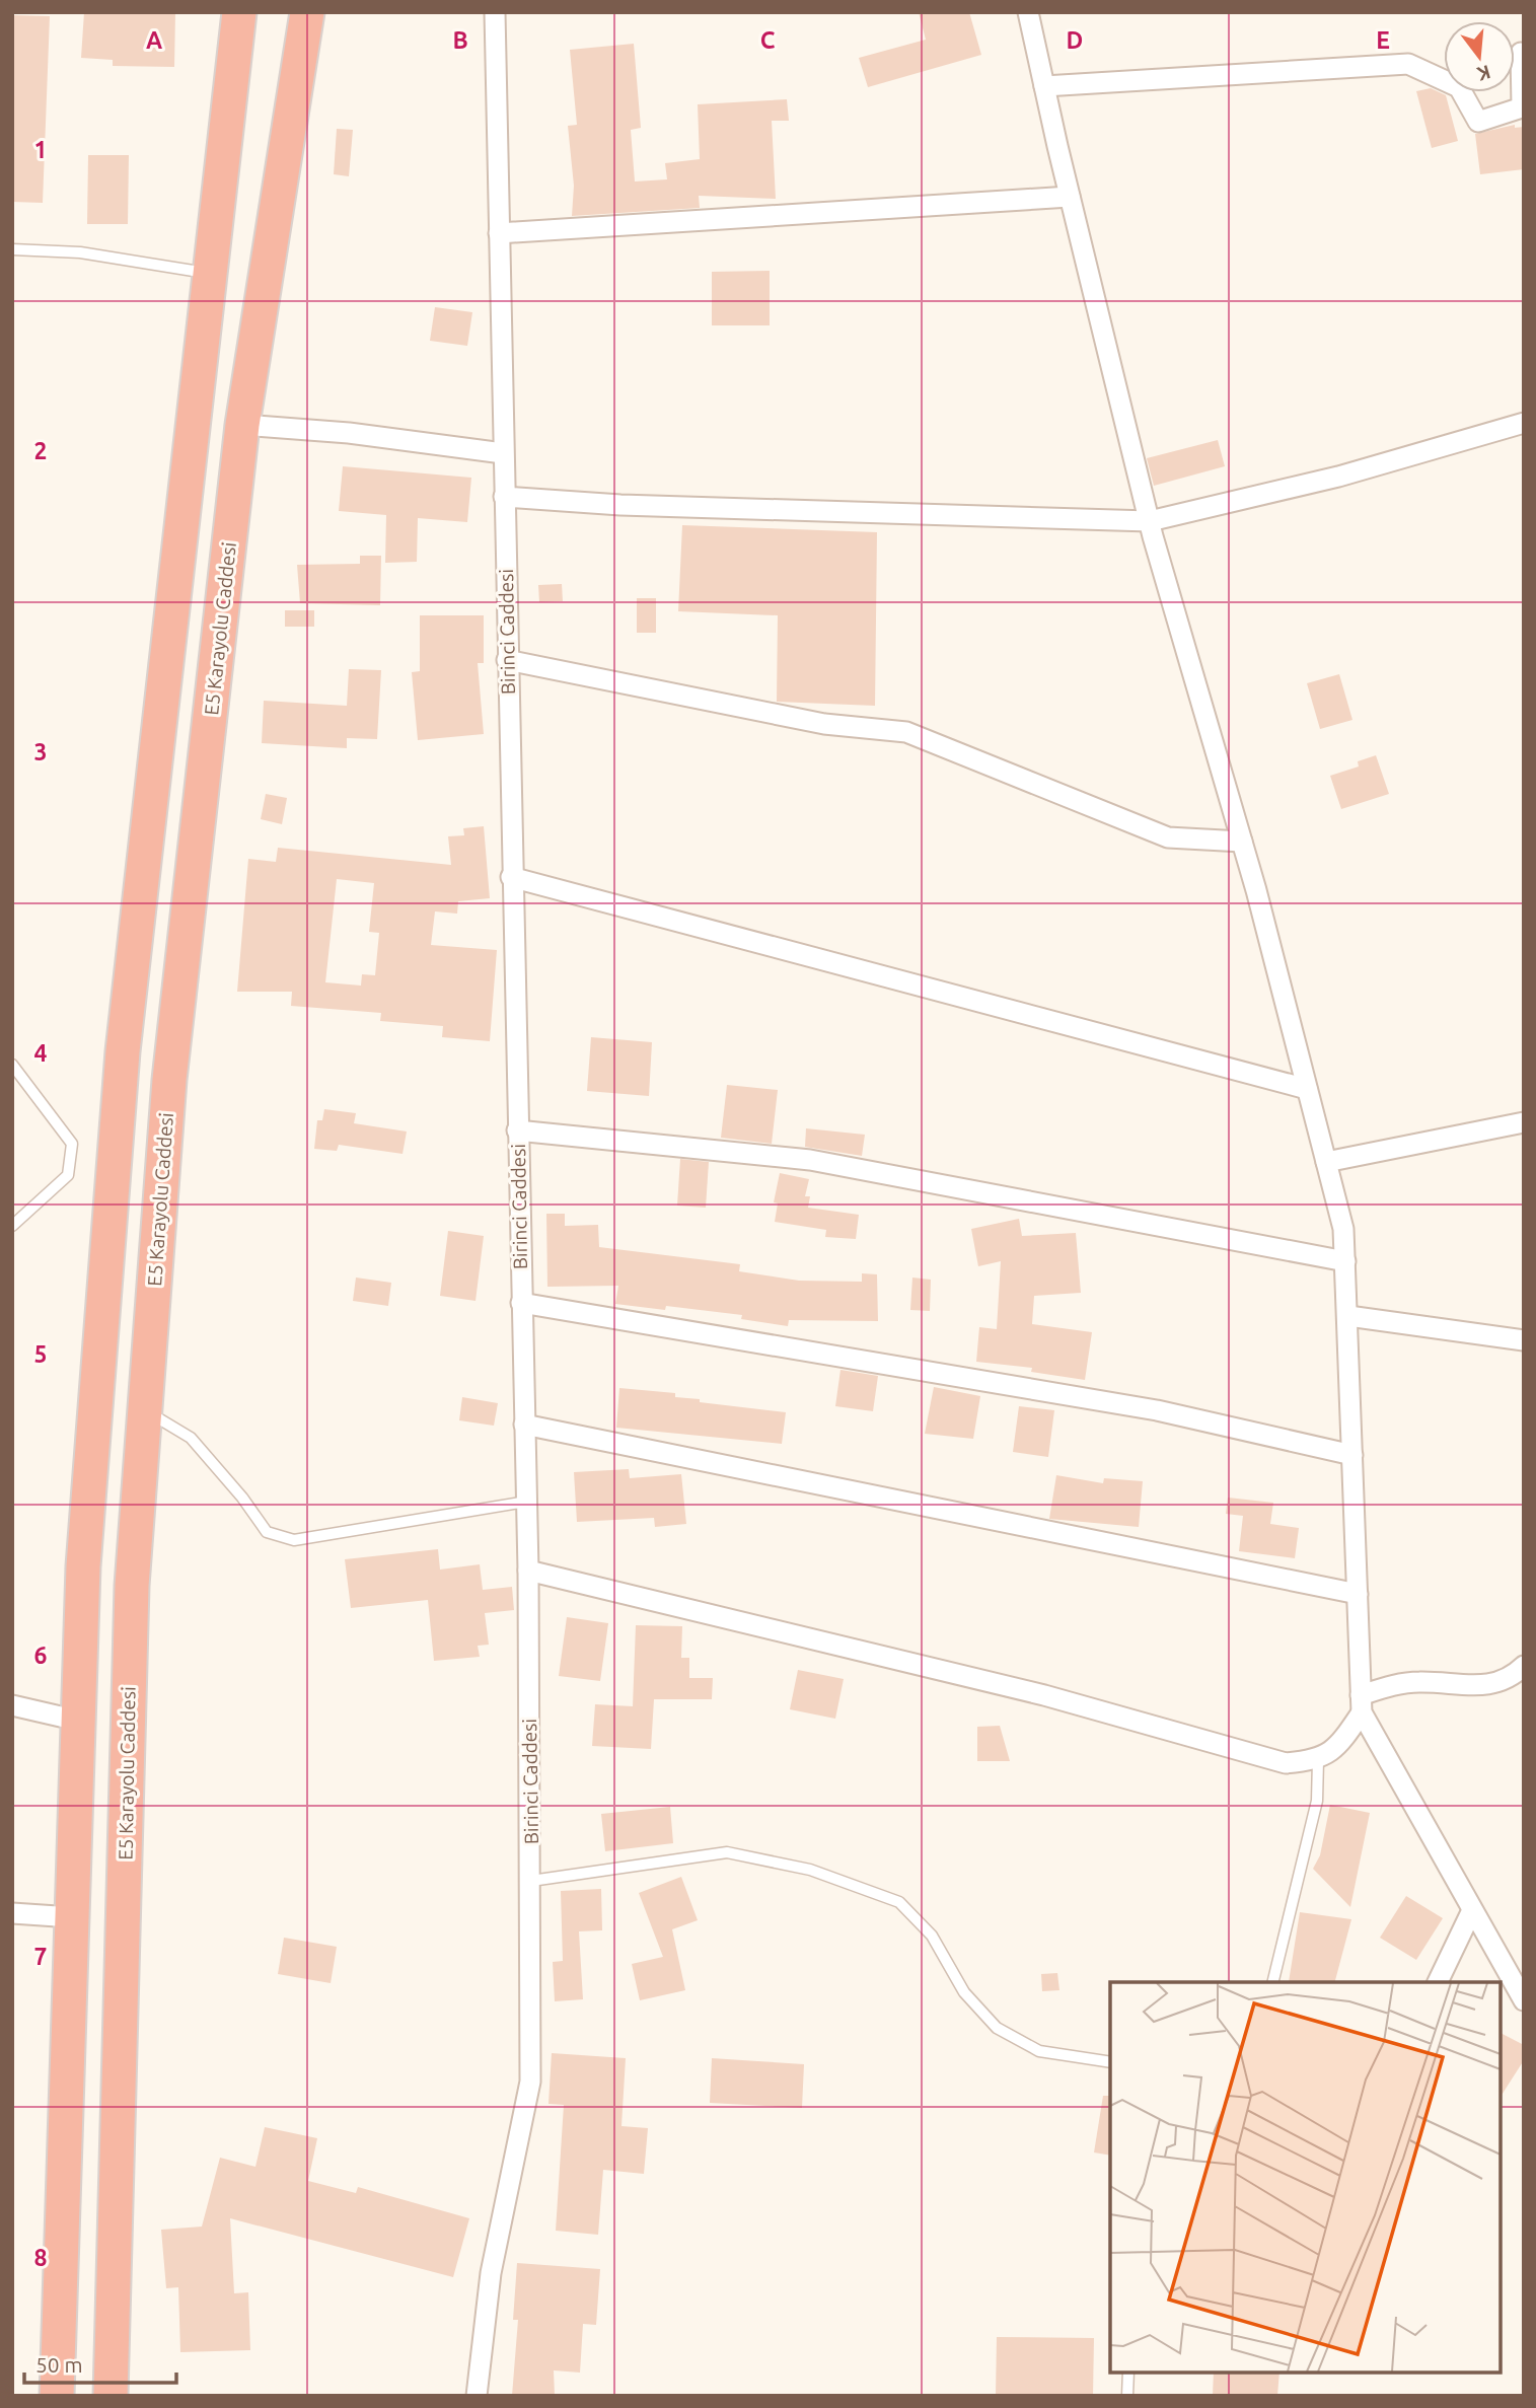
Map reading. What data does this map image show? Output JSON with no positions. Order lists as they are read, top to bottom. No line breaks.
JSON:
{"streets":{"highway":["E5 Karayolu Caddesi"],"street":["Birinci Caddesi"]},"scale_bar":"50 m","north":"bottom","grid":{"columns":["A","B","C","D","E"],"rows":["1","2","3","4","5","6","7","8"]}}
